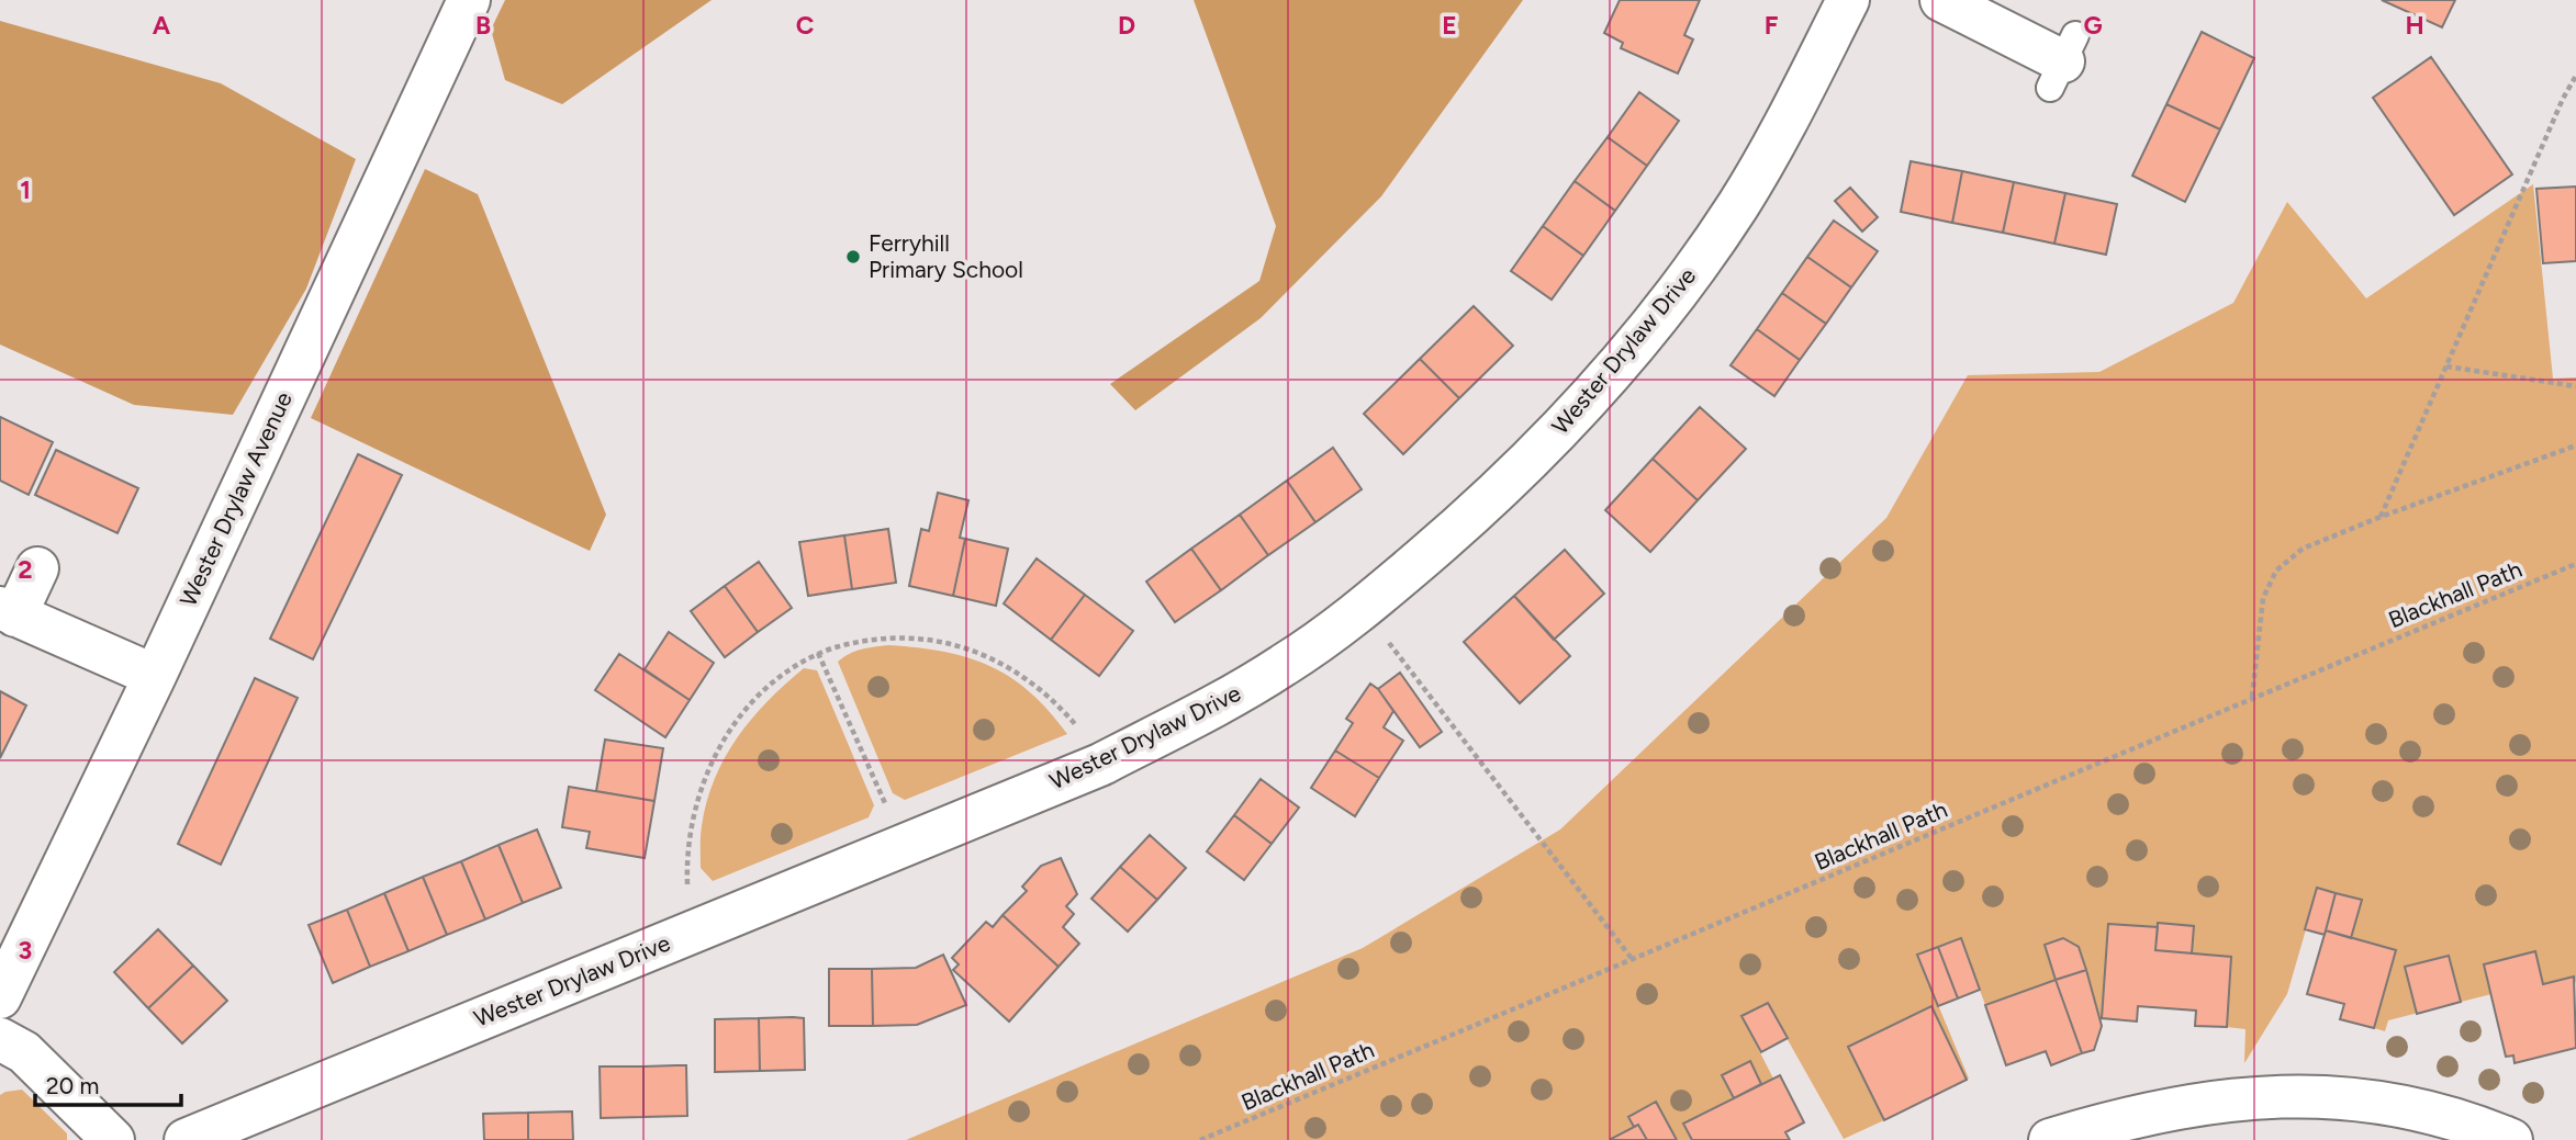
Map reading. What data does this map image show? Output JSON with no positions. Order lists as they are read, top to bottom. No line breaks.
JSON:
{"streets":{"street":["Wester Drylaw Drive","Wester Drylaw Avenue"],"path":["Blackhall Path"]},"places":["Ferryhill Primary School"],"scale_bar":"20 m","grid":{"columns":["A","B","C","D","E","F","G","H"],"rows":["1","2","3"]}}
